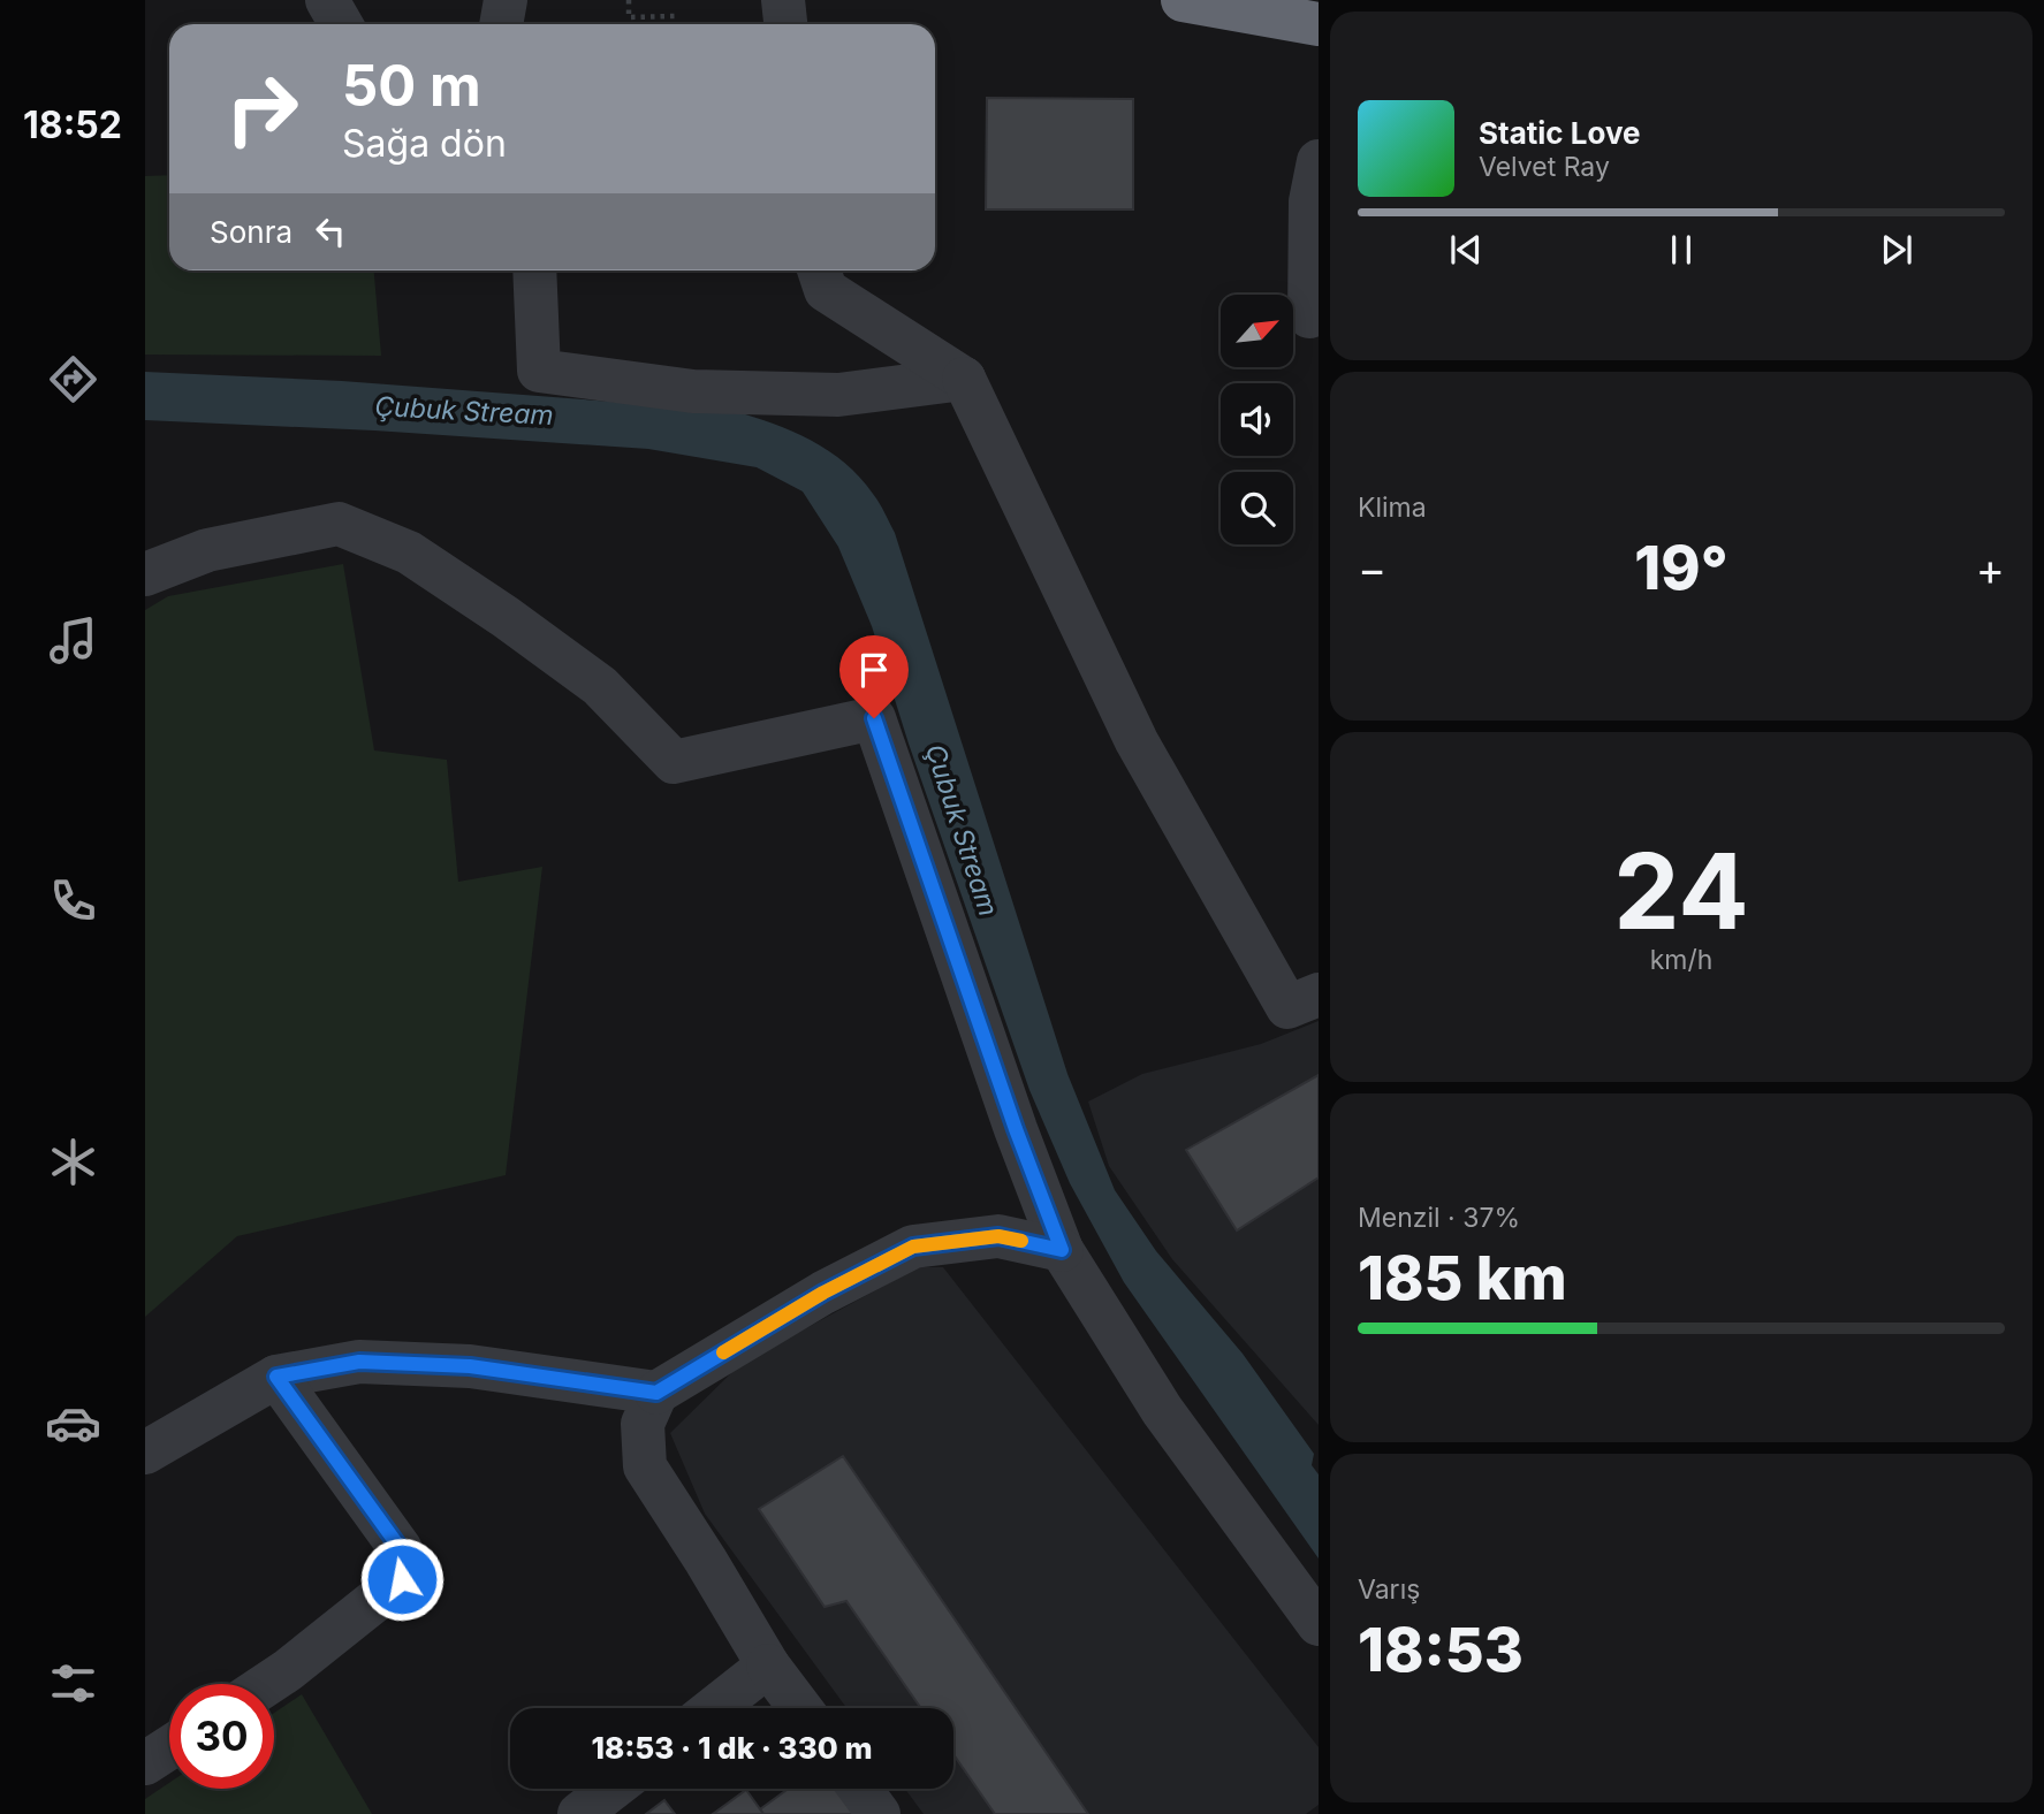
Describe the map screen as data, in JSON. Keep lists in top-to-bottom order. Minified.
{"water":["Çubuk Stream"],"north":"top right","page":{"tabs":"18:52","turn":["50 m","Sağa dön"],"song":["Static Love","Velvet Ray"],"then":"Sonra","tile":["Klima",["24","km/h"],["Menzil · 37%","185 km"],["Varış","18:53"]],"heat":["−","19°","+"],"limit":"30","trip":"18:53 · 1 dk · 330 m"}}
